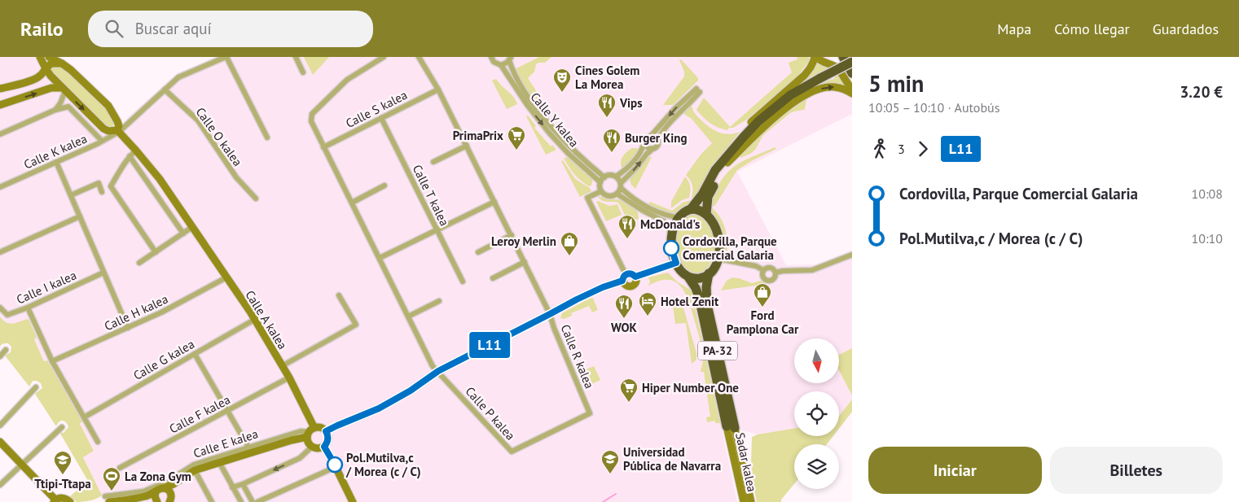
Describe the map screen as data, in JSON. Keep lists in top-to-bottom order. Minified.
{"streets":{"highway":["PA-32"],"street":["Calle S kalea","Calle Y kalea","Calle O kalea","Calle K kalea","Calle T kalea","Calle I kalea","Calle H kalea","Calle A kalea","Calle R kalea","Calle G kalea","Calle P kalea","Calle F kalea","Calle E kalea","Sadar kalea"]},"crossings":[["Calle S kalea","Calle T kalea"],["Calle S kalea","Calle R kalea"],["Calle S kalea","Calle P kalea"],["Calle K kalea","Calle A kalea"],["Calle H kalea","Calle A kalea"],["Calle A kalea","Calle G kalea"],["Calle A kalea","Calle F kalea"],["PA-32","Sadar kalea"],["Calle R kalea","Calle P kalea"]],"places":{"theatre":["Cines Golem La Morea"],"restaurant":["Vips","Burger King","McDonald's","WOK"],"supermarket":["PrimaPrix","Hiper Number One"],"other":["Cordovilla, Parque Comercial Galaria","Pol.Mutilva,c / Morea (c / C)"],"shop":["Leroy Merlin","Ford Pamplona Car"],"hotel":["Hotel Zenit"],"school or university":["Universidad Pública de Navarra","Ttipi-Ttapa"],"sports":["La Zona Gym"]},"lines":["bus line L11"],"north":"bottom","page":{"header":"Railo","search":"Buscar aquí","nav":["Mapa","Cómo llegar","Guardados"],"on_map":"L11","heading":["5 min","10:05 – 10:10 · Autobús","3.20 €"],"legs":["3","L11"],"list":[{"name":"Cordovilla, Parque Comercial Galaria","value":"10:08"},{"name":"Pol.Mutilva,c / Morea (c / C)","value":"10:10"}],"buttons":["Iniciar","Billetes"]}}
